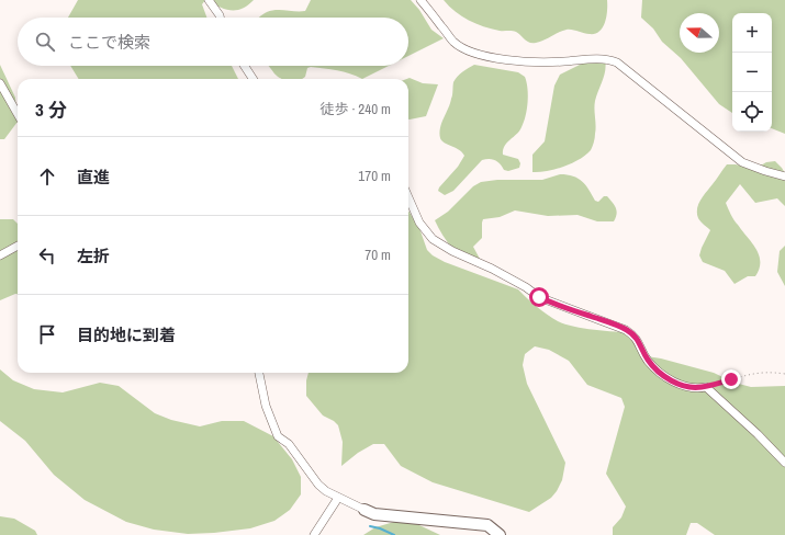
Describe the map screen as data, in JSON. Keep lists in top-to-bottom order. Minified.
{"north":"left","page":{"map_buttons":["+","−"],"search":"ここで検索","heading":["3 分","徒歩 · 240 m"],"list":[["直進","170 m"],["左折","70 m"],"目的地に到着"]}}
